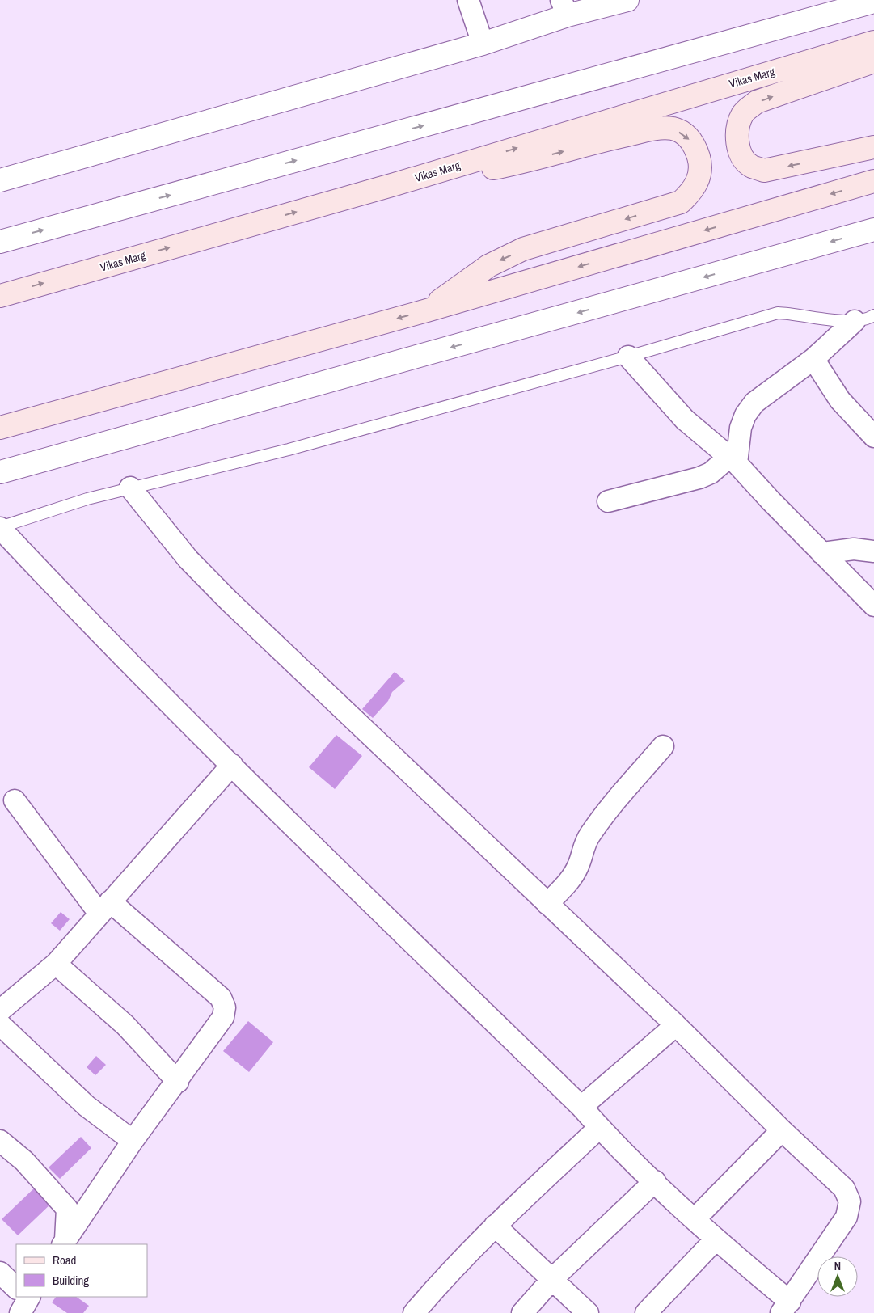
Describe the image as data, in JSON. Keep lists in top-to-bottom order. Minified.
{"streets":{"main road":["Vikas Marg"]},"legend":["Road","Building"],"north":"top"}
